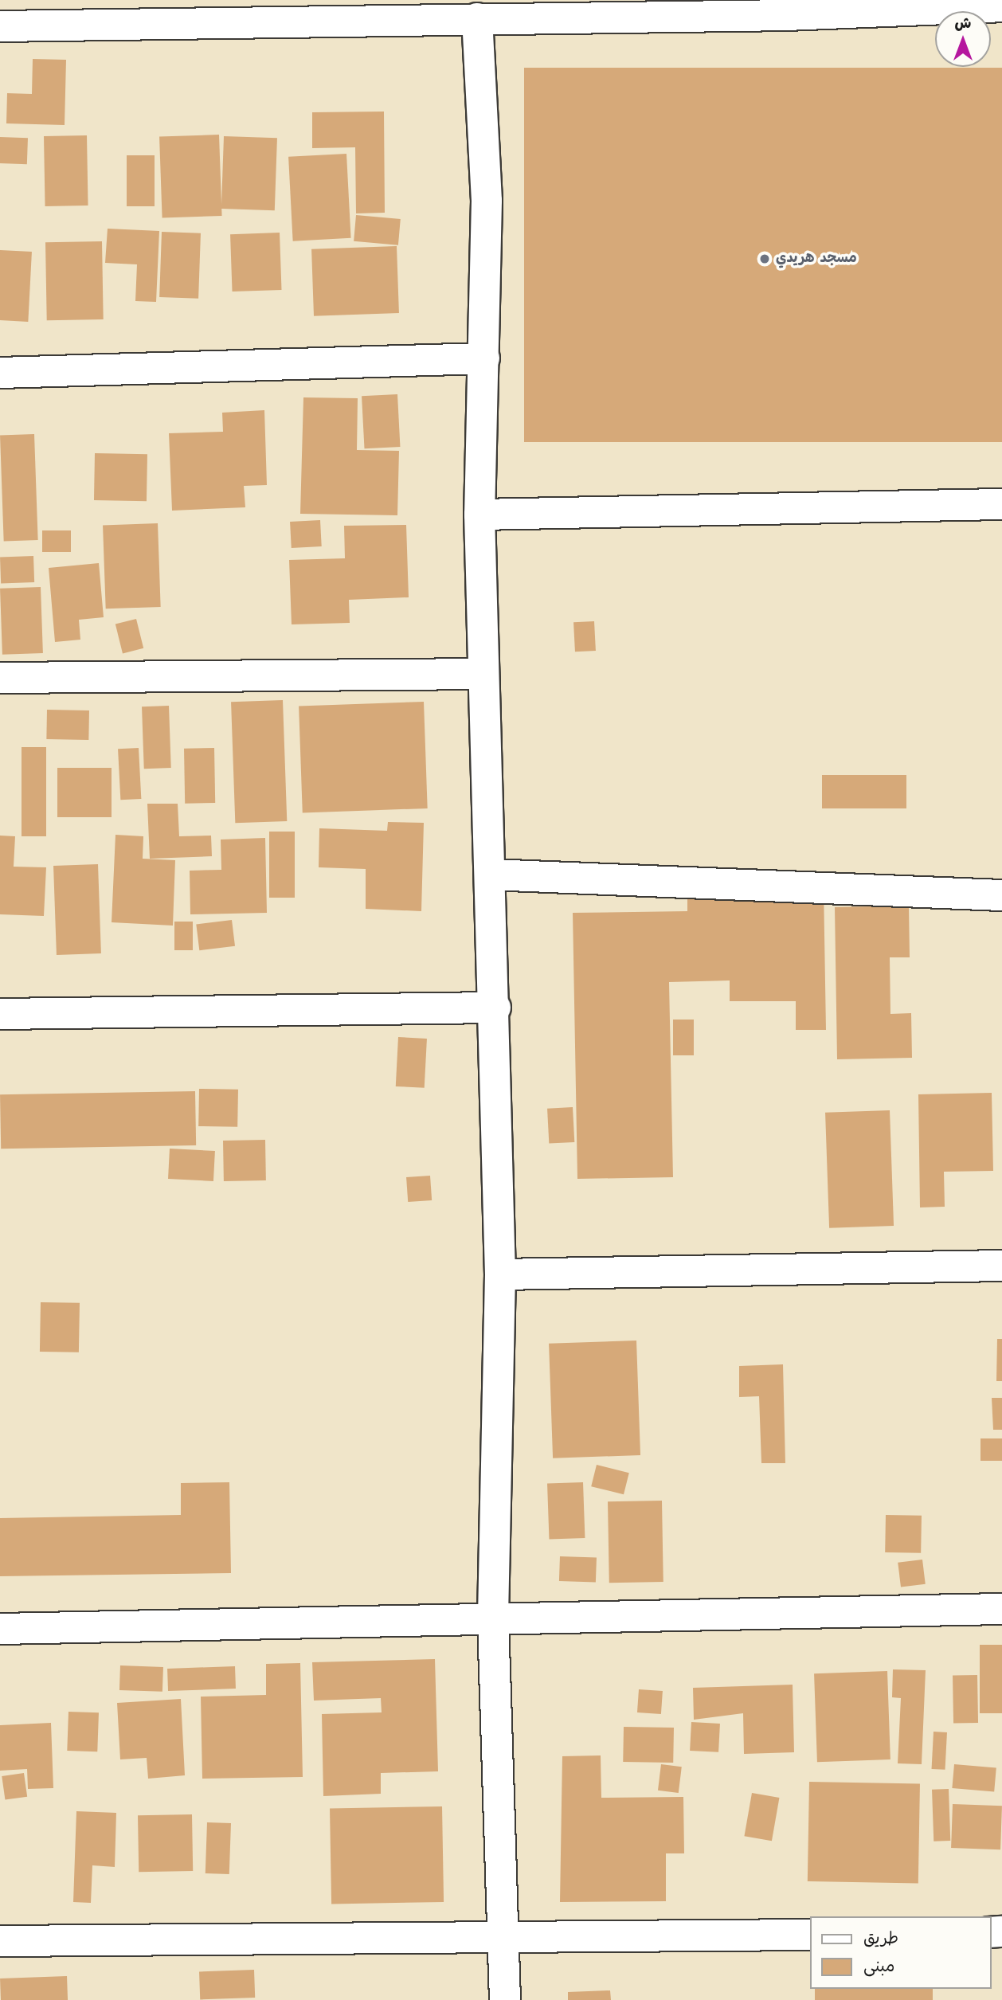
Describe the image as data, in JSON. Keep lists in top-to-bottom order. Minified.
{"places":["مسجد هريدي"],"legend":["طريق","مبنى"],"north":"top"}
